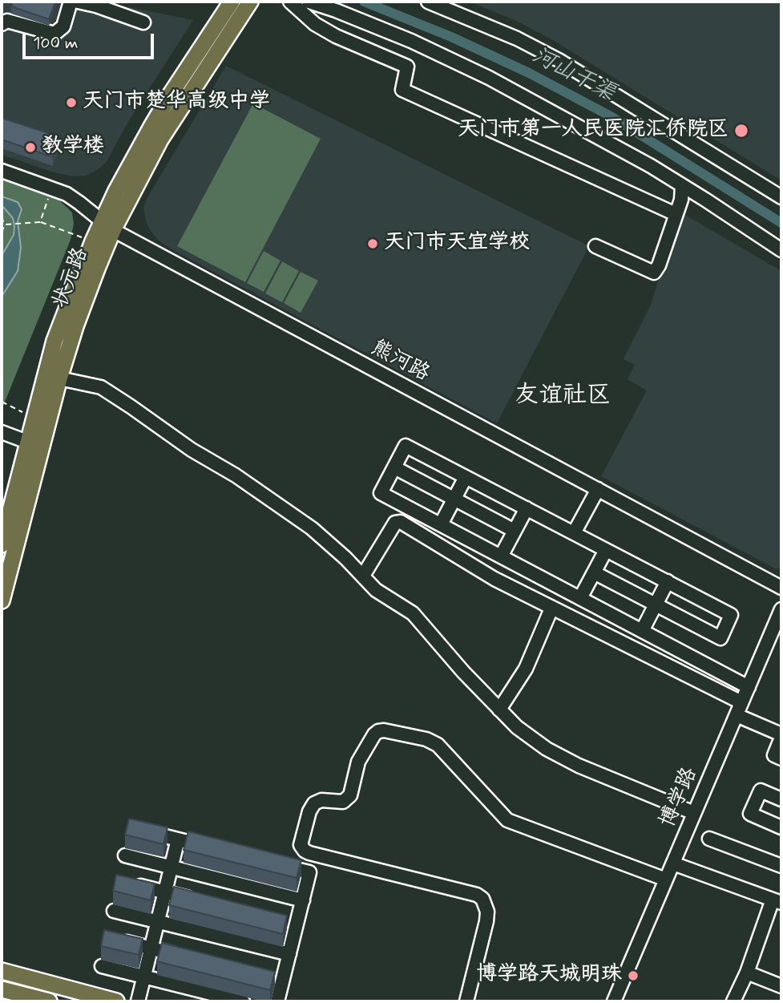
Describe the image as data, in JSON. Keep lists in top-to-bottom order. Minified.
{"streets":{"main road":["状元路"],"street":["熊河路","博学路"]},"crossings":[["状元路","熊河路"]],"districts":["友谊社区"],"water":["河山干渠"],"places":["天门市楚华高级中学","天门市第一人民医院汇侨院区","教学楼","天门市天宜学校","博学路天城明珠"],"scale_bar":"100 m"}
